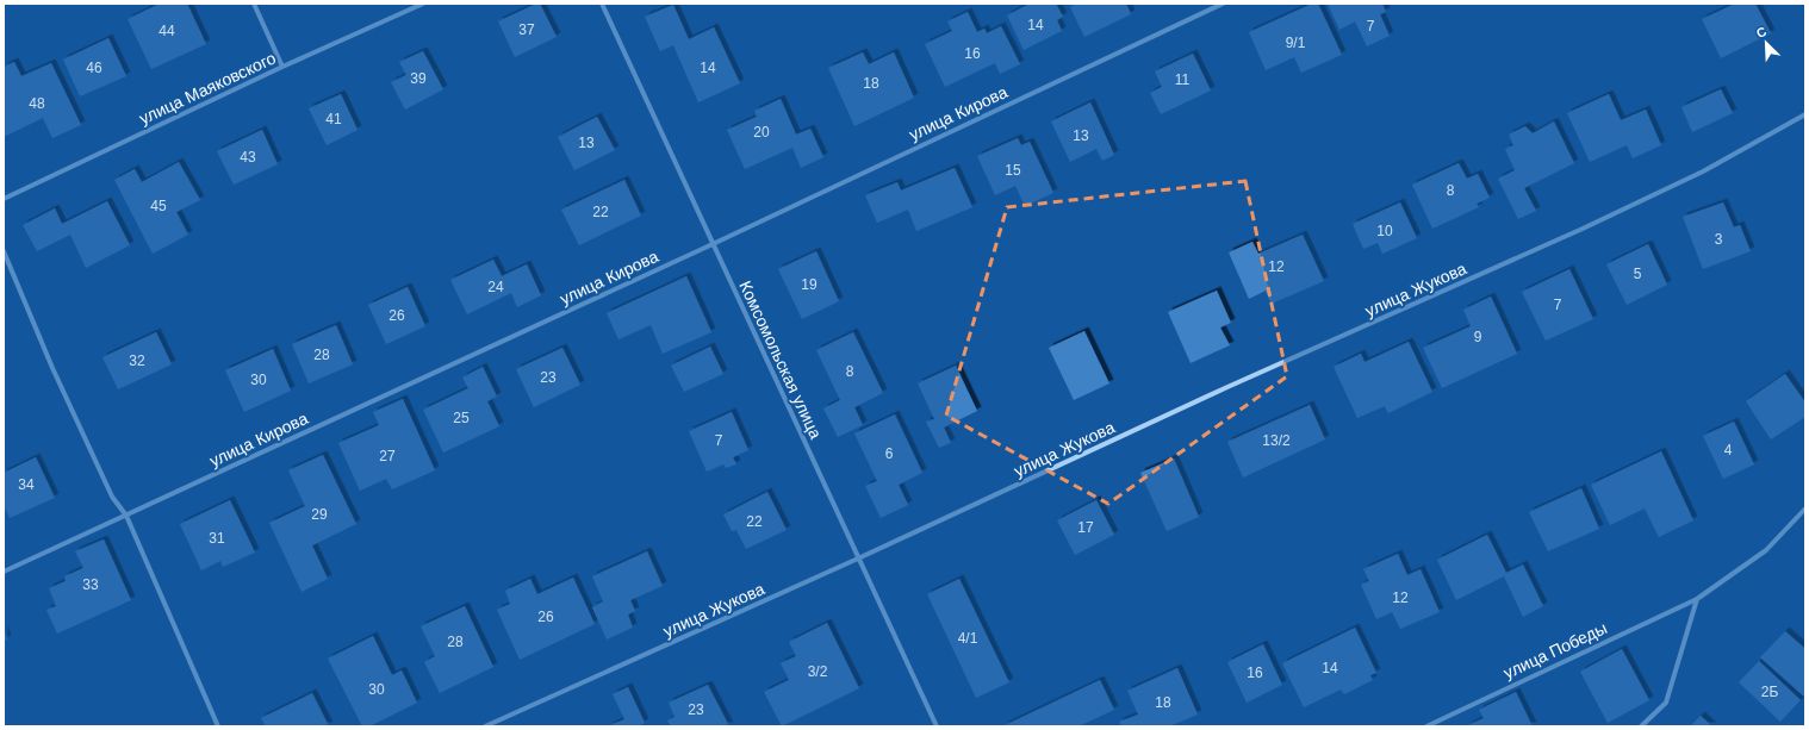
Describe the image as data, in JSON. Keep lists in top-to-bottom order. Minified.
{"streets":{"street":["улица Маяковского","улица Кирова","улица Жукова","Комсомольская улица","улица Победы"]},"crossings":[["улица Кирова","Комсомольская улица"],["улица Жукова","Комсомольская улица"]],"house_numbers":["14","7","37","44","9/1","16","46","14","39","11","18","48","41","20","13","13","43","15","8","45","22","10","3","12","5","19","24","7","26","9","28","32","8","23","30","25","7","13/2","4","6","27","34","29","22","17","31","33","12","26","4/1","28","14","3/2","16","30","2Б","18","23"],"north":"top left"}
